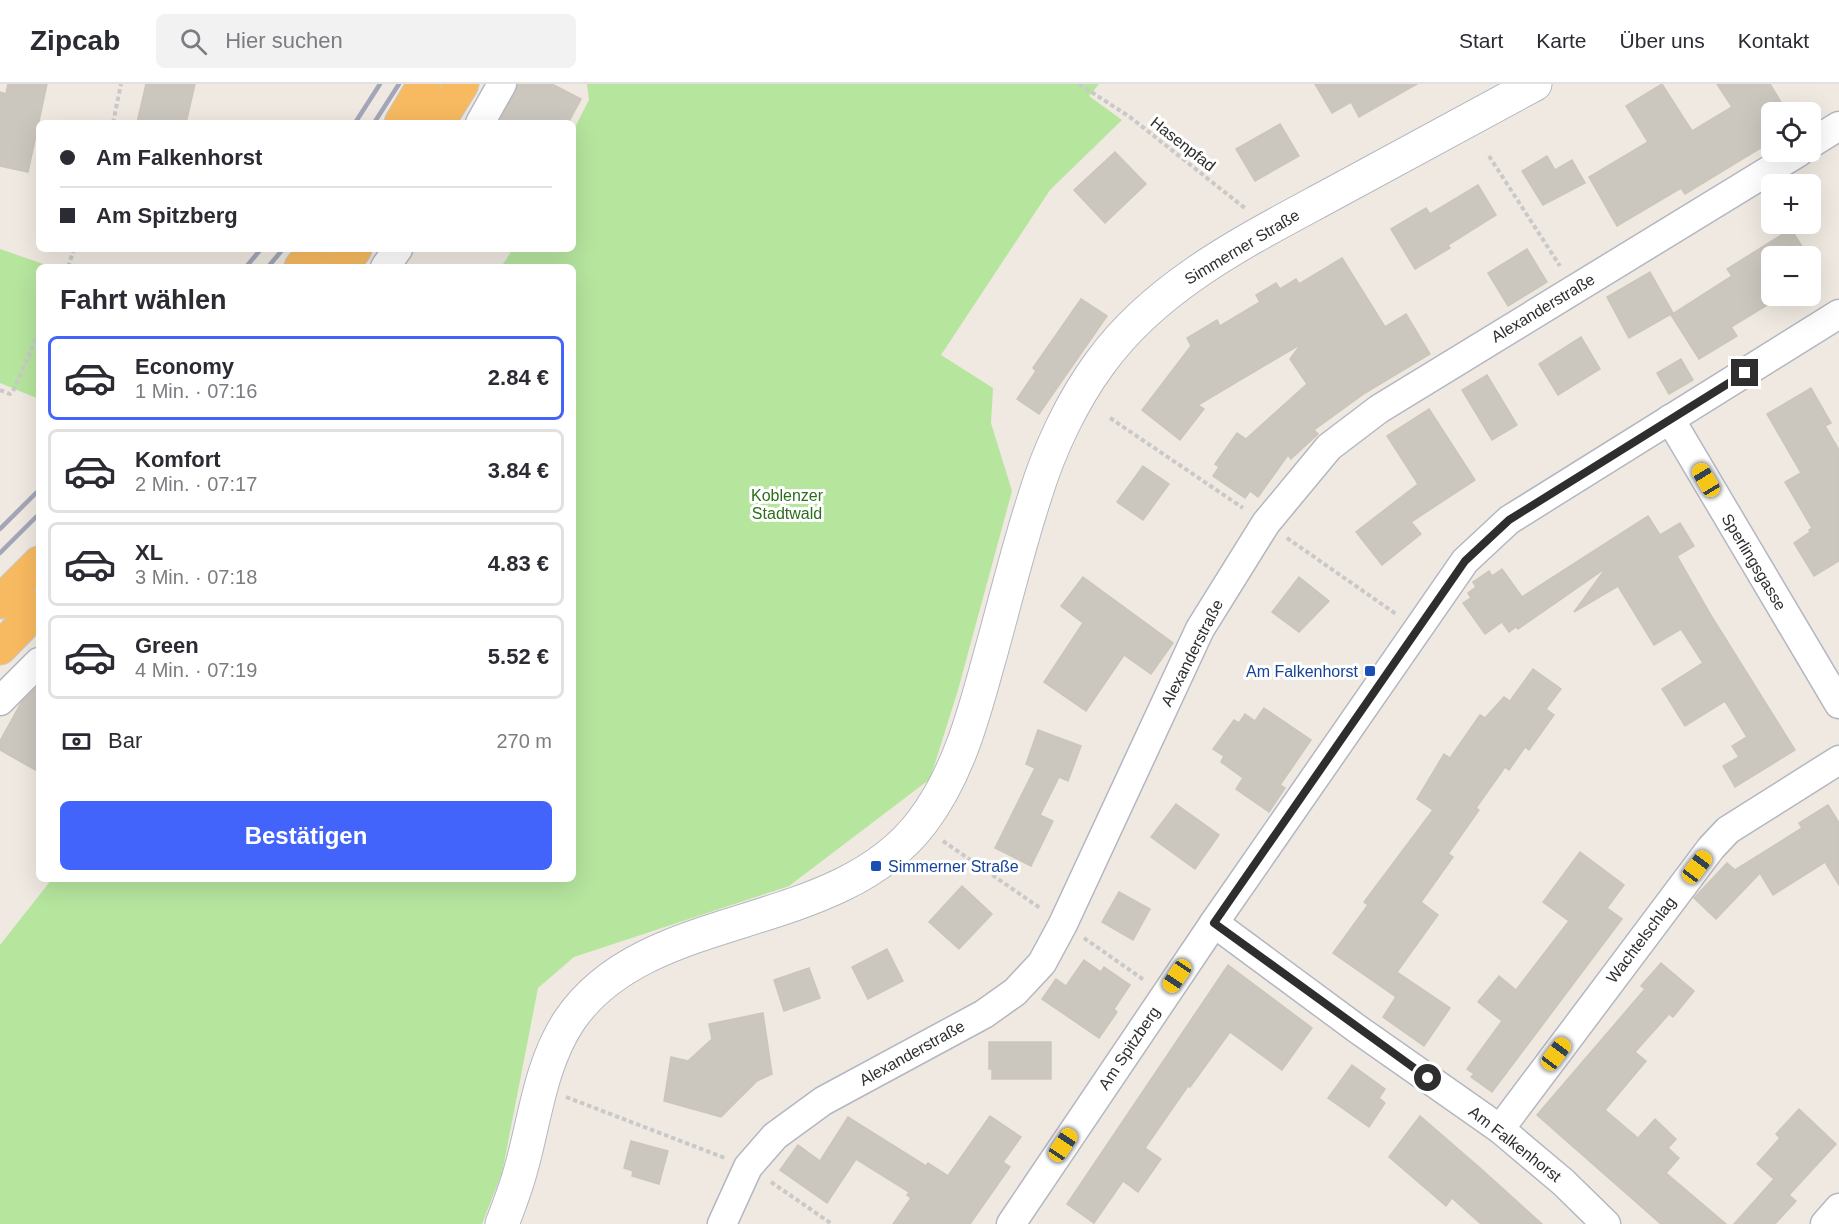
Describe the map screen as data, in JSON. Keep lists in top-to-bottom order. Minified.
{"streets":{"street":["Simmerner Straße","Alexanderstraße","Sperlingsgasse","Wachtelschlag","Am Spitzberg","Am Falkenhorst"],"path":["Hasenpfad"]},"crossings":[["Hasenpfad","Simmerner Straße"],["Sperlingsgasse","Am Spitzberg"],["Wachtelschlag","Am Falkenhorst"],["Am Spitzberg","Am Falkenhorst"]],"parks":["Koblenzer Stadtwald"],"places":{"transit":["Am Falkenhorst","Simmerner Straße"]},"page":{"header":"Zipcab","search":"Hier suchen","nav":["Start","Karte","Über uns","Kontakt"],"map_buttons":["+","−"],"banner":["Am Falkenhorst","Am Spitzberg"],"heading":"Fahrt wählen","list":[{"name":"Economy","note":"1 Min. · 07:16","value":"2.84 €"},{"name":"Komfort","note":"2 Min. · 07:17","value":"3.84 €"},{"name":"XL","note":"3 Min. · 07:18","value":"4.83 €"},{"name":"Green","note":"4 Min. · 07:19","value":"5.52 €"}],"pay":["Bar","270 m"],"buttons":"Bestätigen"}}
